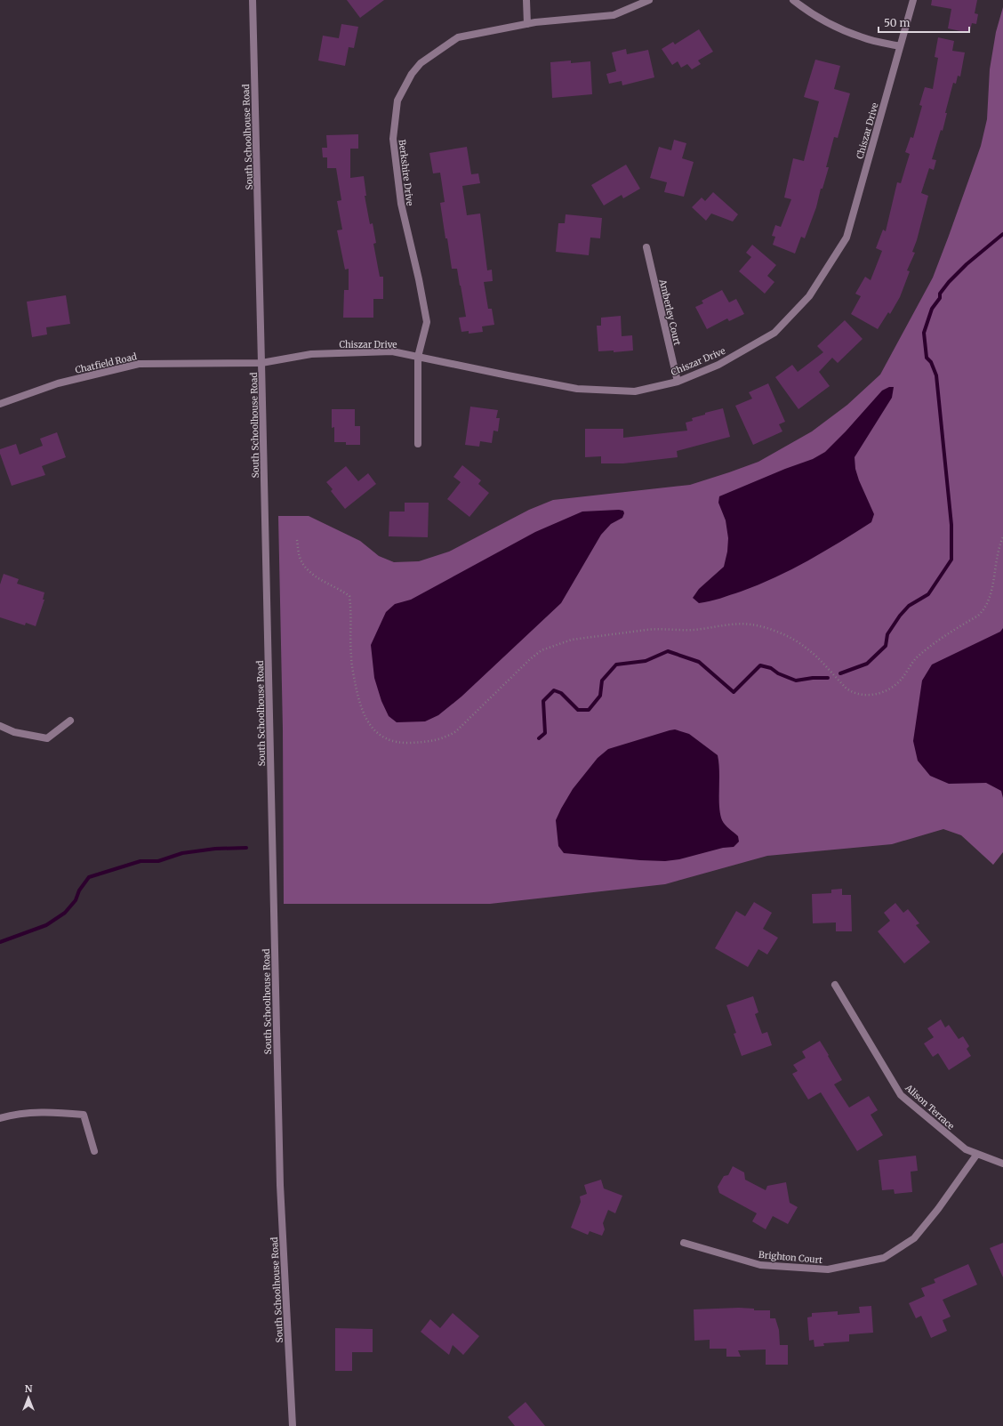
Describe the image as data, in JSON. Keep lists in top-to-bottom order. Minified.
{"streets":{"street":["Chiszar Drive","South Schoolhouse Road","Berkshire Drive","Amberley Court","Chatfield Road","Alison Terrace","Brighton Court"]},"crossings":[["Chiszar Drive","South Schoolhouse Road"],["Chiszar Drive","Berkshire Drive"],["Chiszar Drive","Amberley Court"],["Chiszar Drive","Chatfield Road"],["South Schoolhouse Road","Chatfield Road"],["Alison Terrace","Brighton Court"]],"scale_bar":"50 m","north":"top"}
